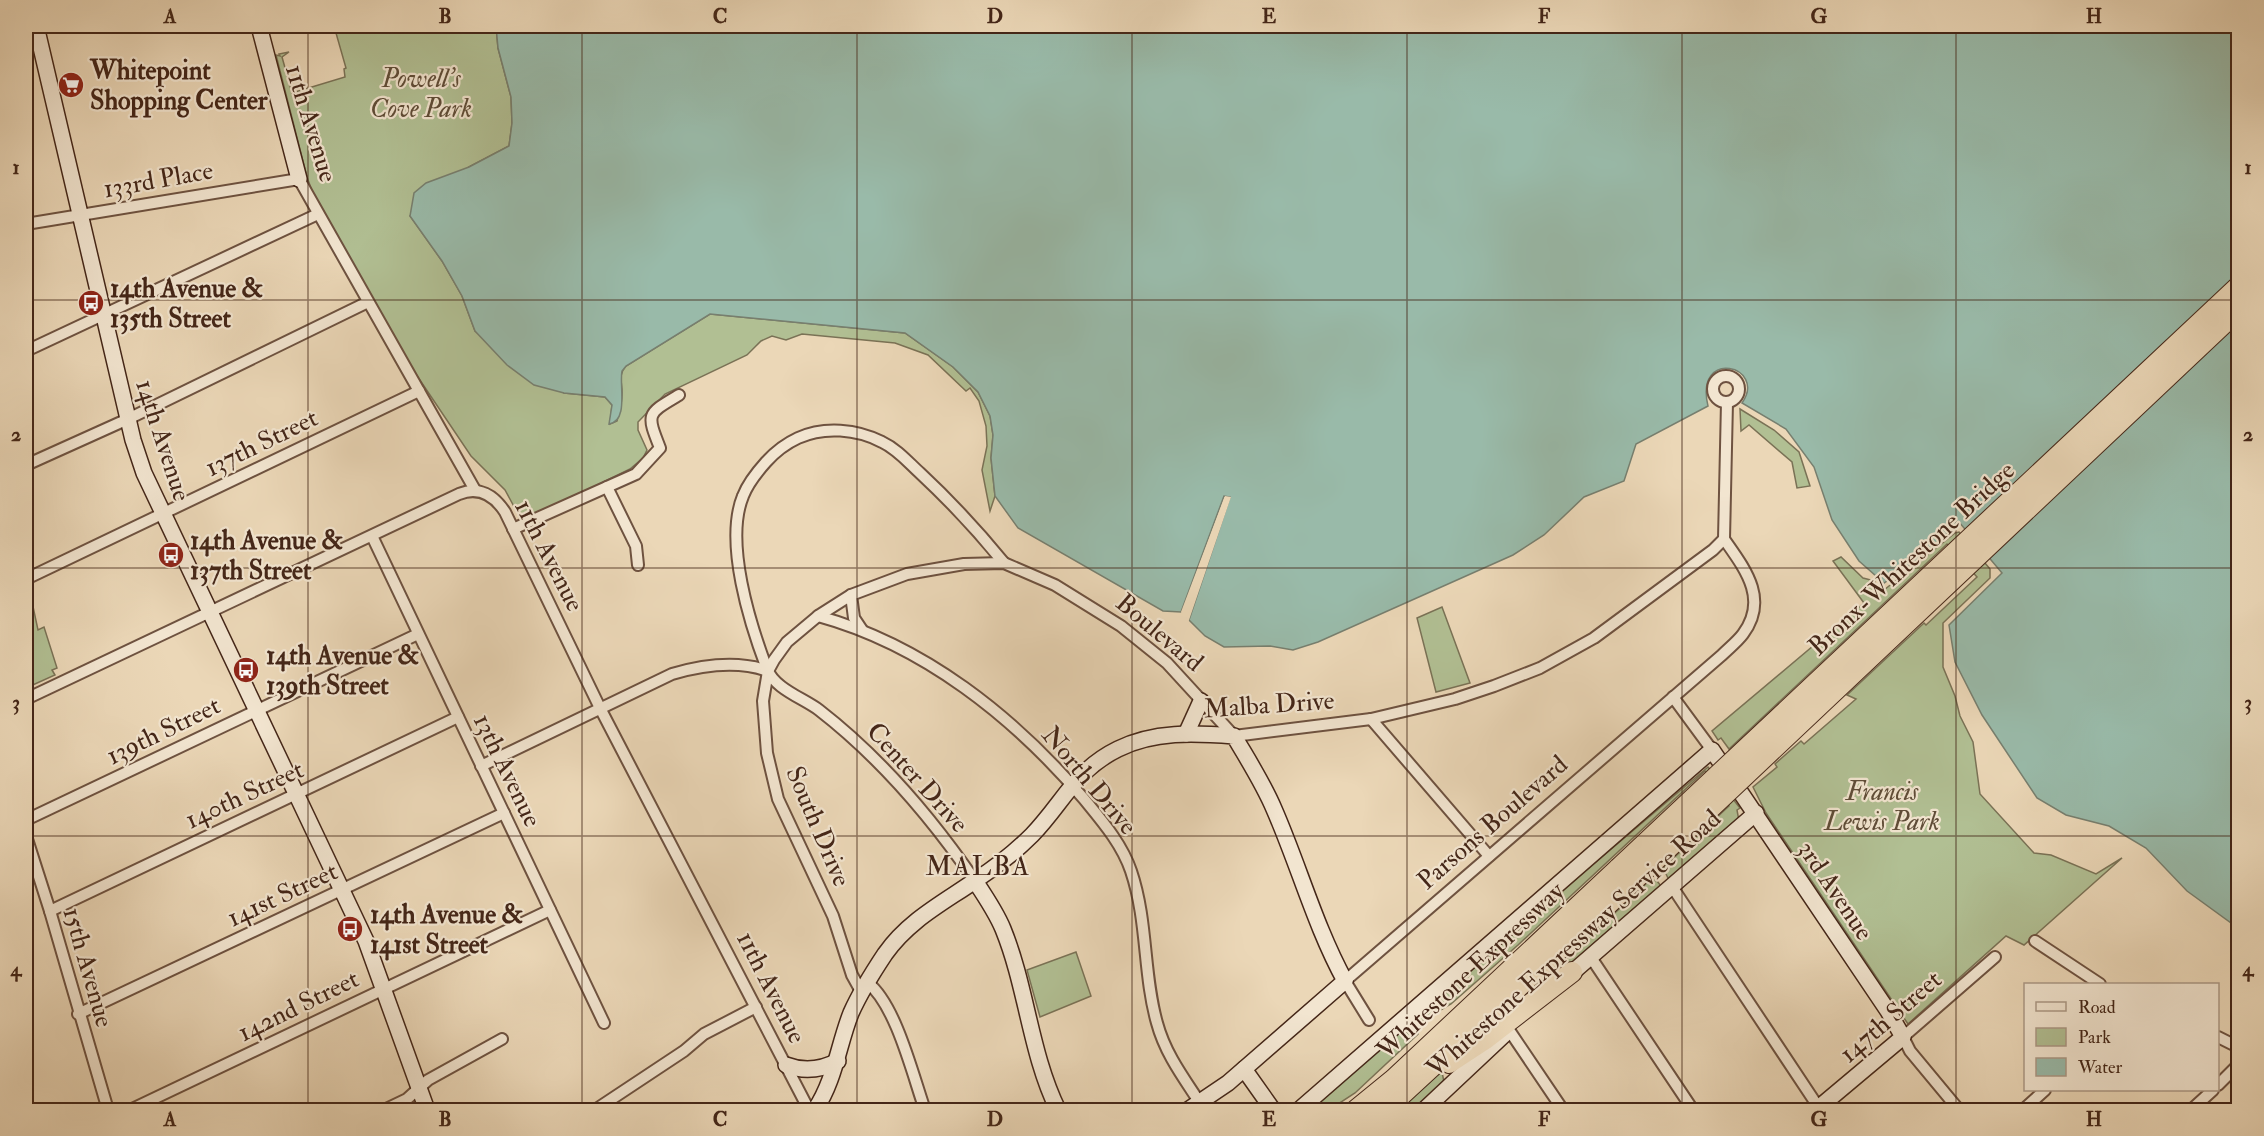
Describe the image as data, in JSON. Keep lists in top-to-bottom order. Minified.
{"streets":{"highway":["Bronx-Whitestone Bridge","Whitestone Expressway"],"street":["11th Avenue","133rd Place","14th Avenue","137th Street","Boulevard","Malba Drive","139th Street","13th Avenue","Center Drive","North Drive","140th Street","Parsons Boulevard","South Drive","3rd Avenue","141st Street","Whitestone Expressway Service Road","15th Avenue","142nd Street","147th Street"]},"crossings":[["11th Avenue","133rd Place"],["11th Avenue","137th Street"],["133rd Place","14th Avenue"],["14th Avenue","137th Street"],["14th Avenue","139th Street"],["14th Avenue","140th Street"],["14th Avenue","141st Street"],["14th Avenue","142nd Street"],["Bronx-Whitestone Bridge","Whitestone Expressway"],["Boulevard","Malba Drive"],["Boulevard","Center Drive"],["Boulevard","North Drive"],["Boulevard","Parsons Boulevard"],["Boulevard","South Drive"],["Malba Drive","Center Drive"],["Malba Drive","North Drive"],["Malba Drive","Parsons Boulevard"],["Malba Drive","South Drive"],["139th Street","13th Avenue"],["13th Avenue","140th Street"],["13th Avenue","141st Street"],["13th Avenue","142nd Street"],["Center Drive","South Drive"],["North Drive","Parsons Boulevard"],["140th Street","15th Avenue"],["Parsons Boulevard","3rd Avenue"],["3rd Avenue","Whitestone Expressway Service Road"],["3rd Avenue","147th Street"],["141st Street","15th Avenue"]],"districts":["MALBA"],"parks":["Powell's Cove Park","Francis Lewis Park"],"places":{"supermarket":["Whitepoint Shopping Center"],"bus stop":["14th Avenue & 135th Street","14th Avenue & 137th Street","14th Avenue & 139th Street","14th Avenue & 141st Street"]},"legend":["Road","Park","Water"],"grid":{"columns":["A","B","C","D","E","F","G","H"],"rows":["1","2","3","4"]}}
